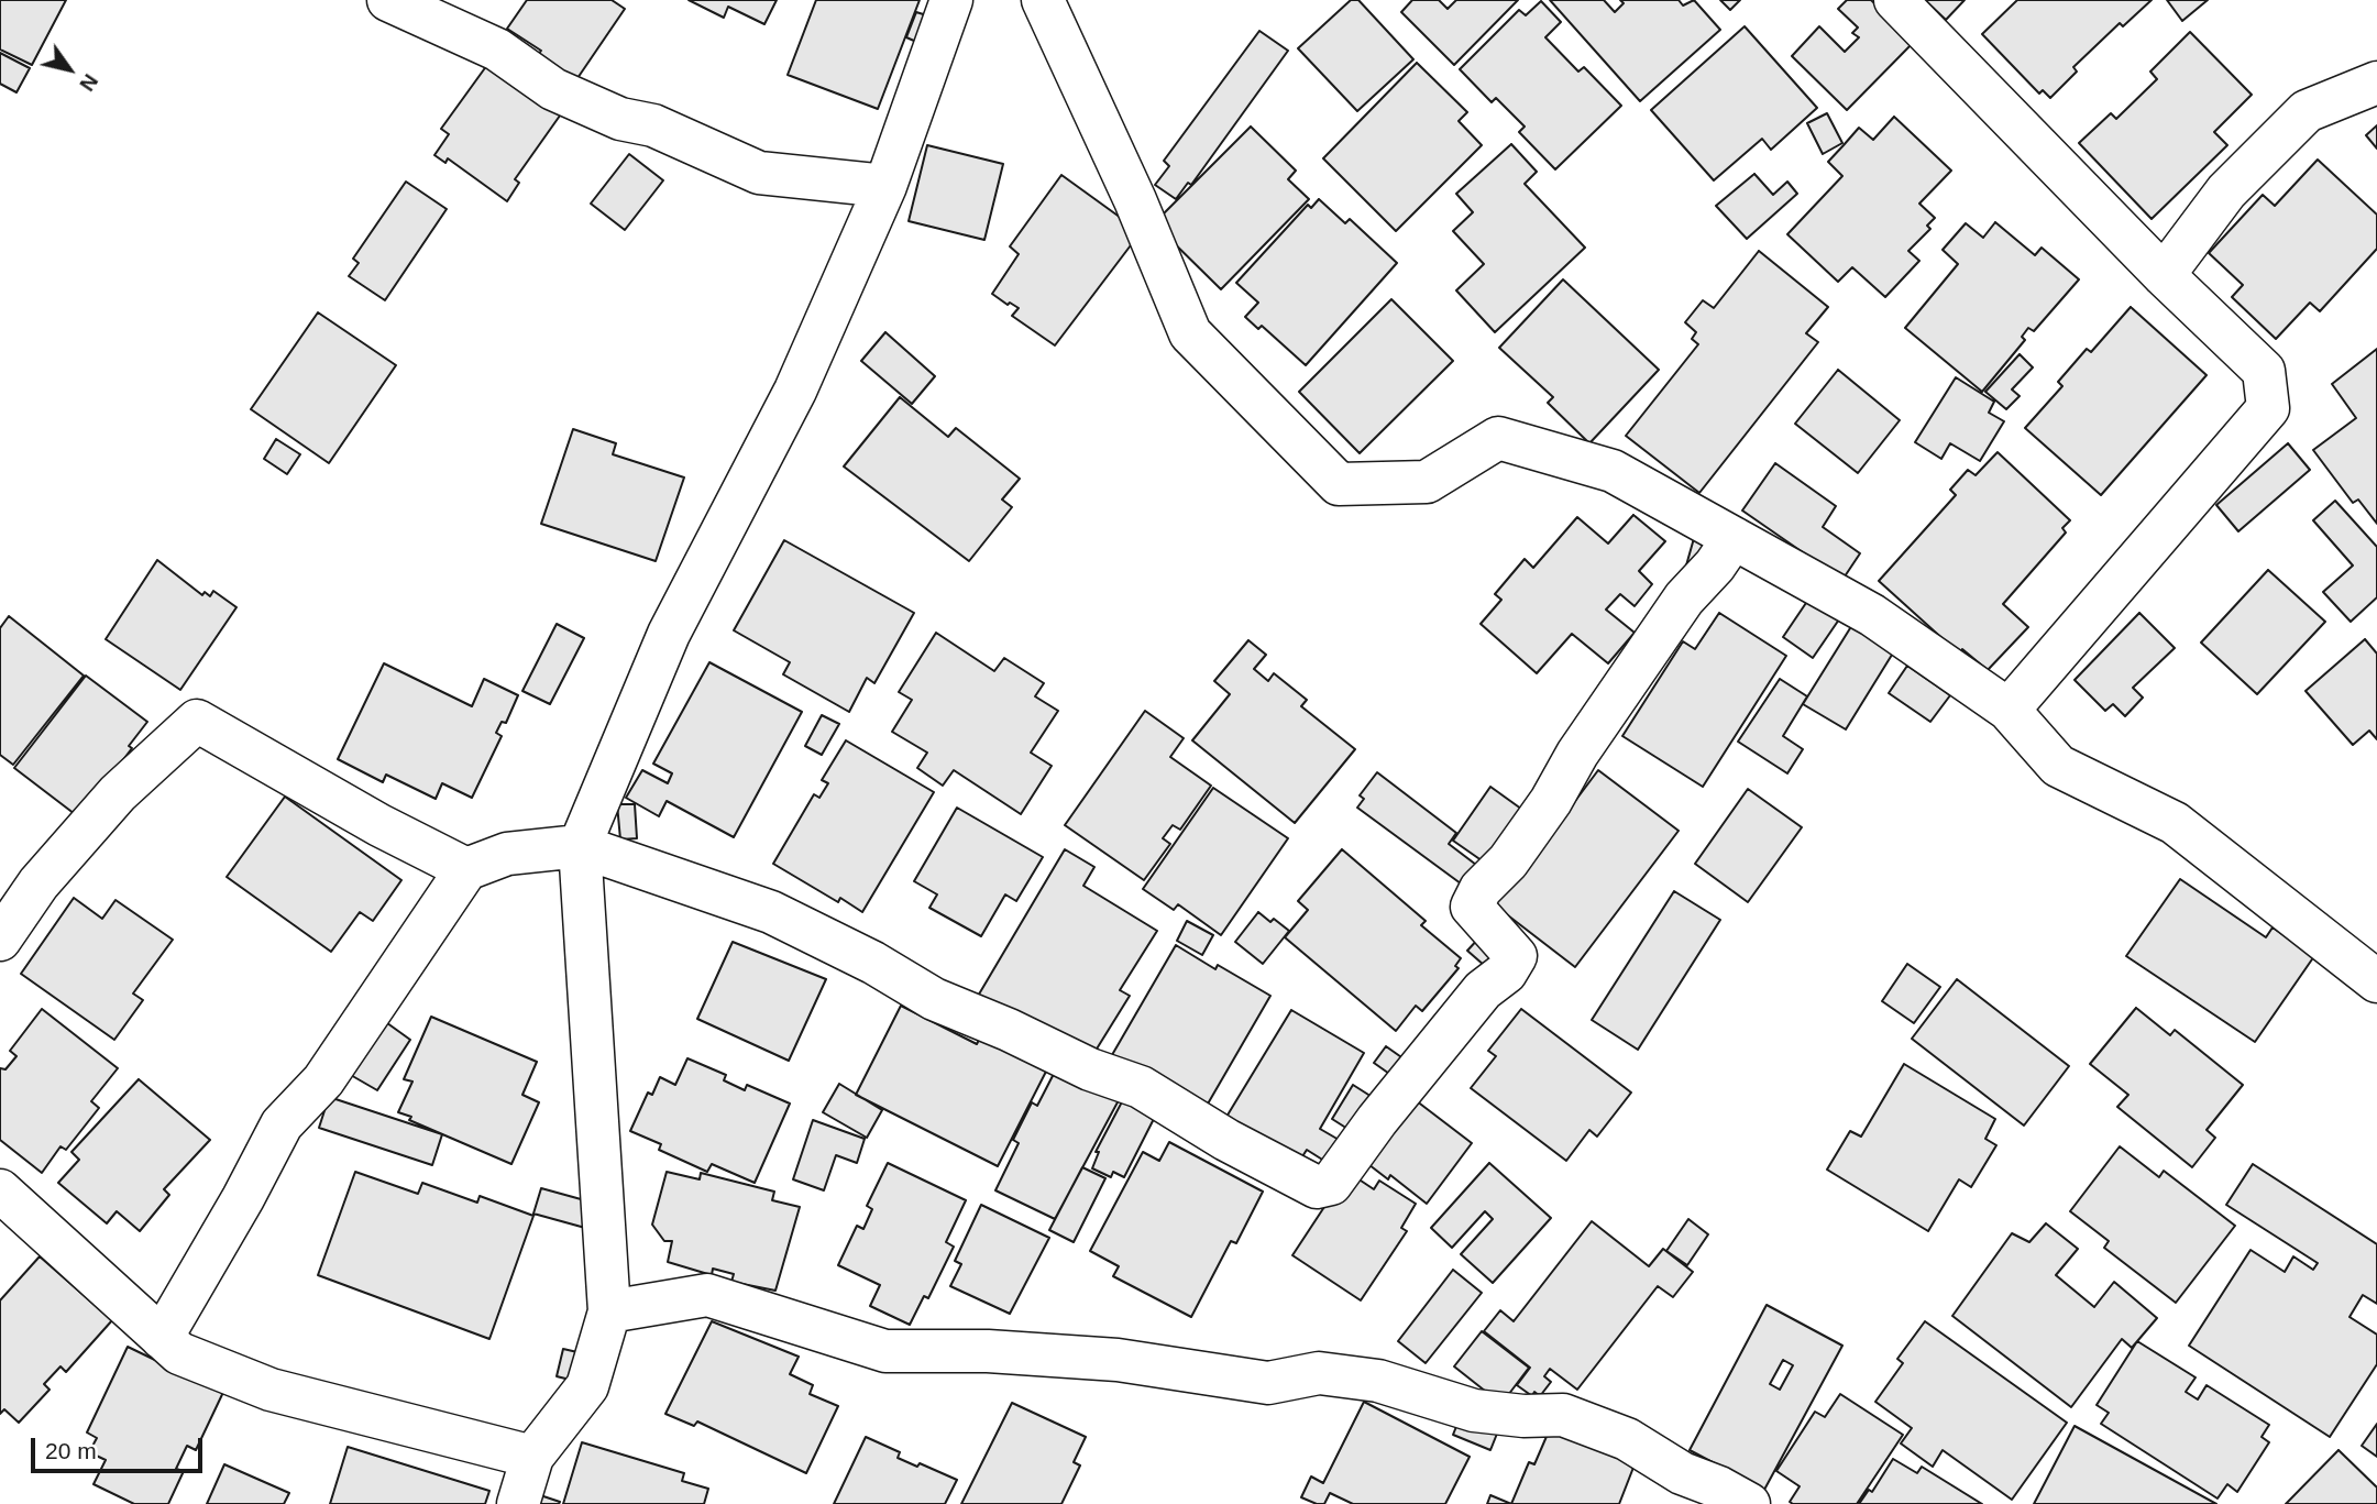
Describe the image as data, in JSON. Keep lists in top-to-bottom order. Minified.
{"scale_bar":"20 m","north":"bottom right"}
